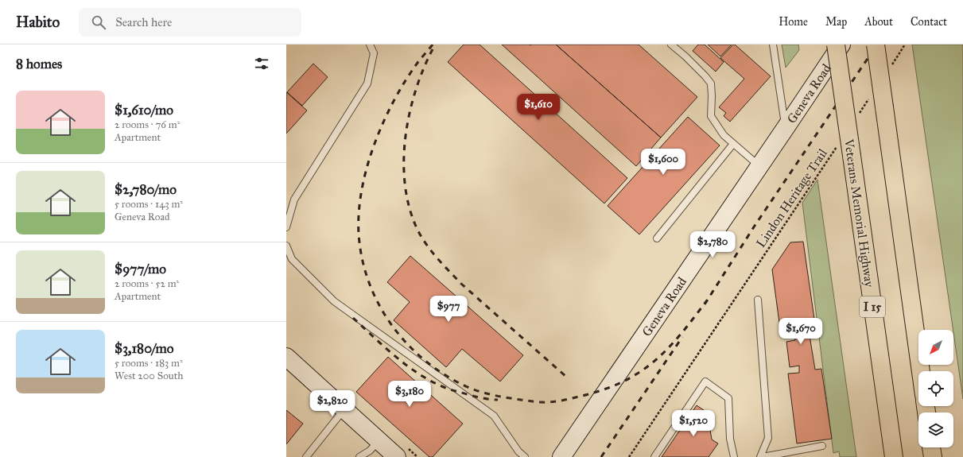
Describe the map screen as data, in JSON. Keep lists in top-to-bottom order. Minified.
{"streets":{"highway":["Veterans Memorial Highway","I 15"],"main road":["Geneva Road"],"path":["Lindon Heritage Trail"]},"north":"bottom left","page":{"header":"Habito","search":"Search here","nav":["Home","Map","About","Contact"],"heading":"8 homes","list":[{"name":"$1,610/mo","note":"2 rooms · 76 m² · Apartment"},{"name":"$2,780/mo","note":"5 rooms · 143 m² · Geneva Road"},{"name":"$977/mo","note":"2 rooms · 52 m² · Apartment"},{"name":"$3,180/mo","note":"5 rooms · 183 m² · West 200 South"}],"price":["$1,610","$1,600","$2,780","$977","$1,670","$3,180","$2,820","$1,520"]}}
